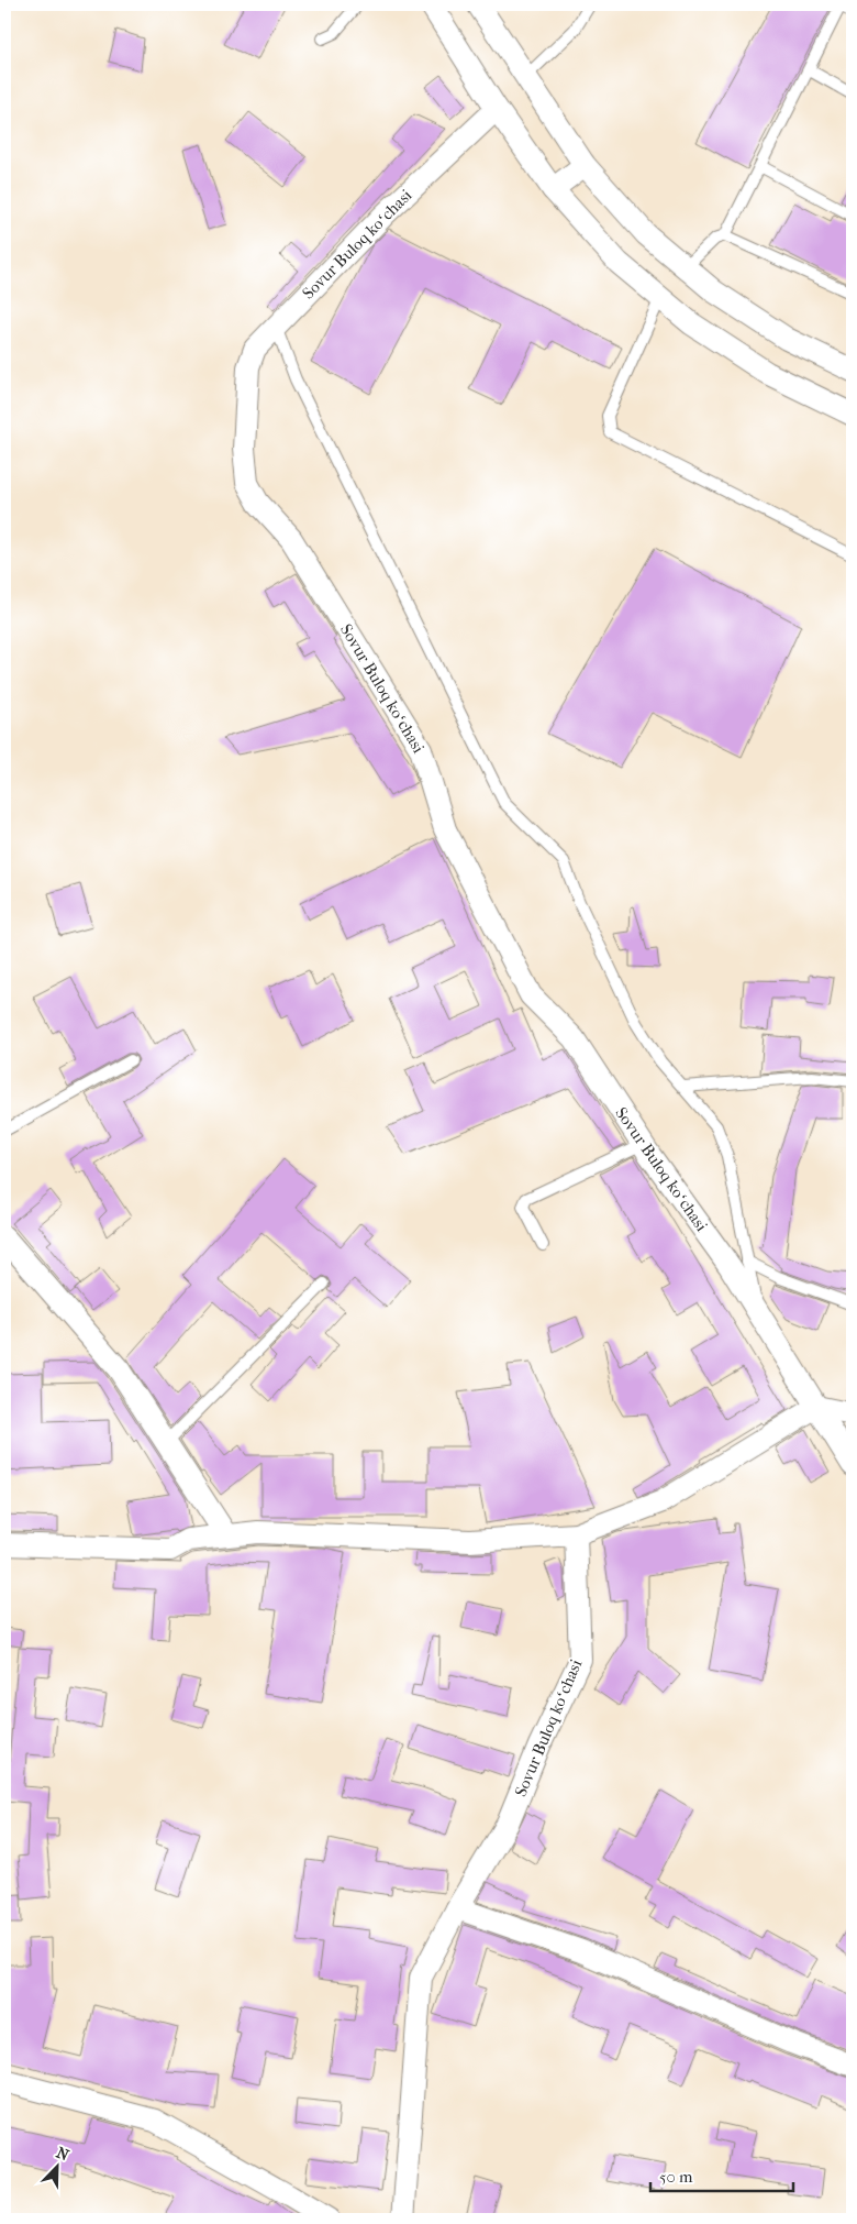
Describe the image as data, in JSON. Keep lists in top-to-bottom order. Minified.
{"streets":{"street":["Sovur Buloq koʻchasi"]},"scale_bar":"50 m","north":"top right"}
